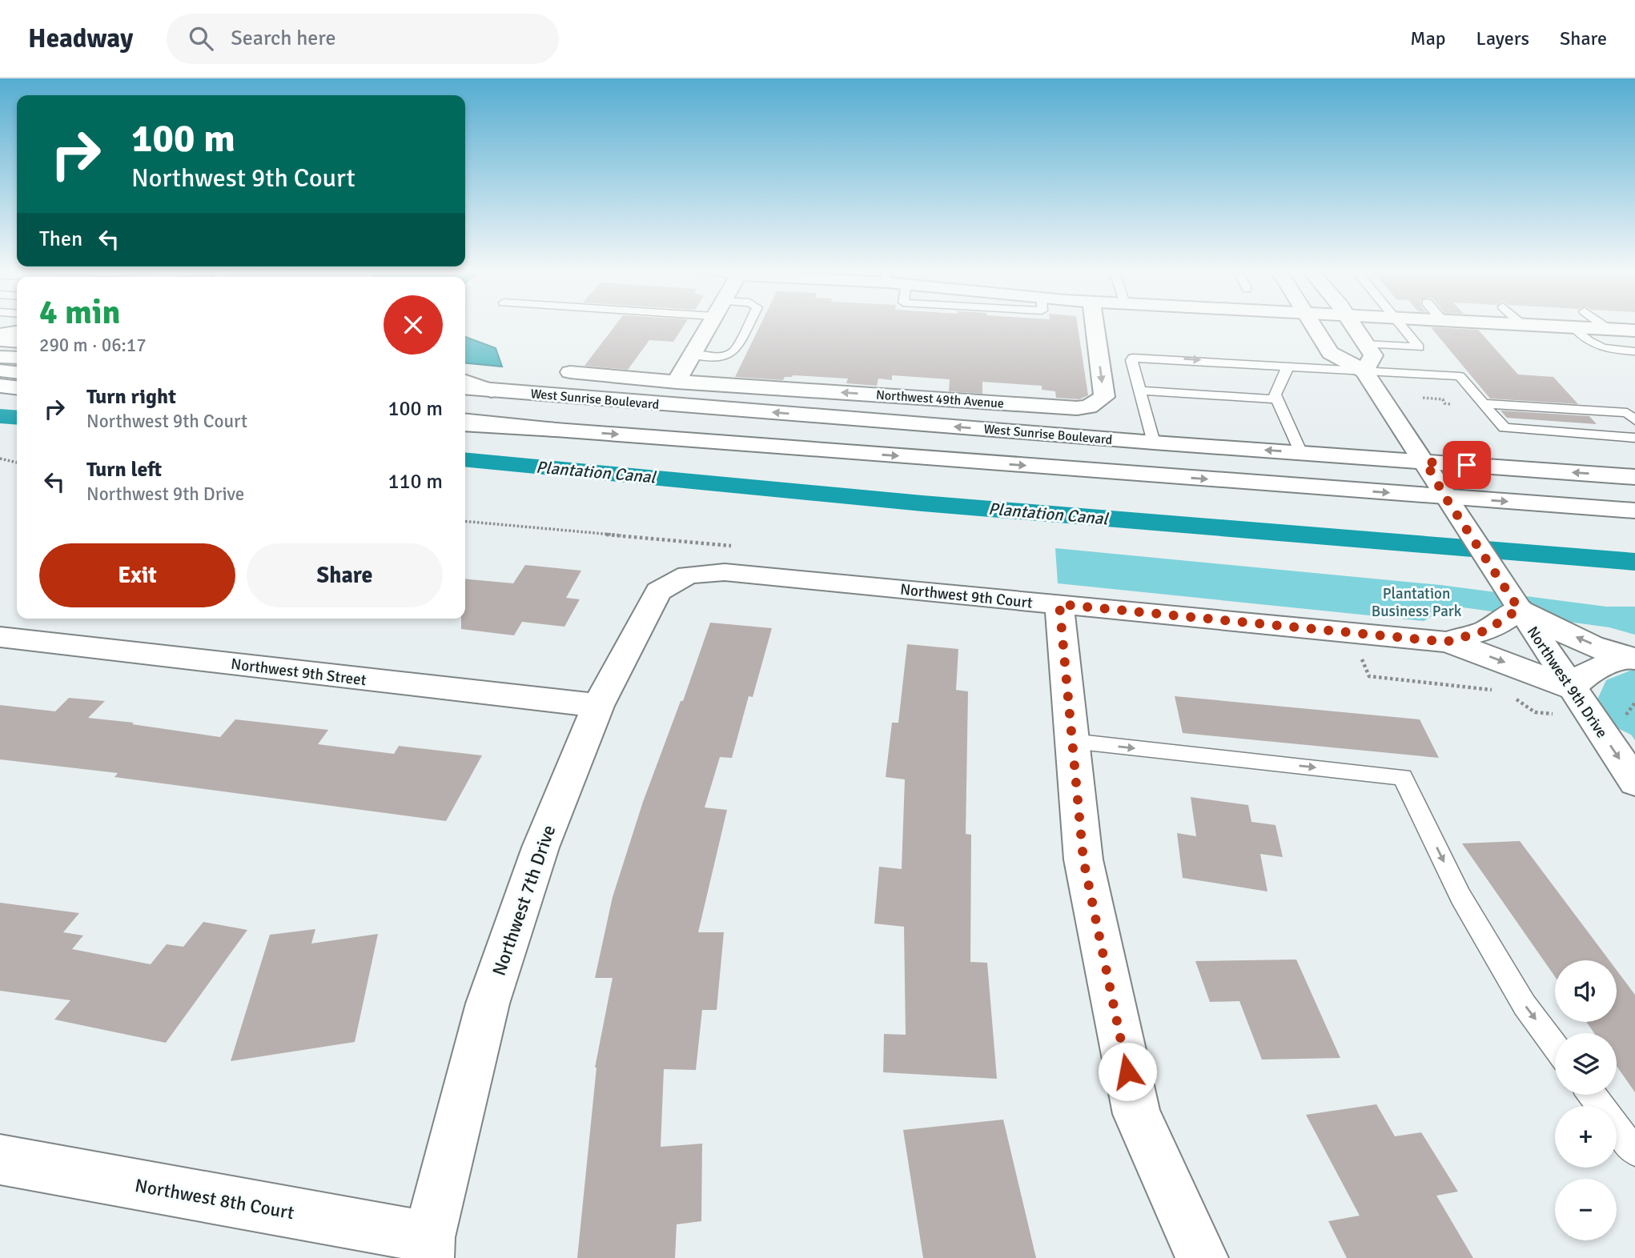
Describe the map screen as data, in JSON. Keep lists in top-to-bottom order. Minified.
{"streets":{"main road":["West Sunrise Boulevard","Northwest 49th Avenue","Northwest 9th Court","Northwest 9th Street","Northwest 9th Drive","Northwest 7th Drive","Northwest 8th Court"]},"crossings":[["West Sunrise Boulevard","Northwest 9th Drive"],["Northwest 9th Court","Northwest 9th Drive"],["Northwest 9th Court","Northwest 7th Drive"],["Northwest 9th Street","Northwest 7th Drive"],["Northwest 7th Drive","Northwest 8th Court"]],"water":["Plantation Canal"],"parks":["Plantation Business Park"],"page":{"header":"Headway","search":"Search here","nav":["Map","Layers","Share"],"turn":["100 m","Northwest 9th Court"],"then":"Then","heading":["4 min","290 m · 06:17"],"list":[{"name":"Turn right","note":"Northwest 9th Court","value":"100 m"},{"name":"Turn left","note":"Northwest 9th Drive","value":"110 m"}],"buttons":["Exit","Share"],"map_buttons":["+","−"]}}
